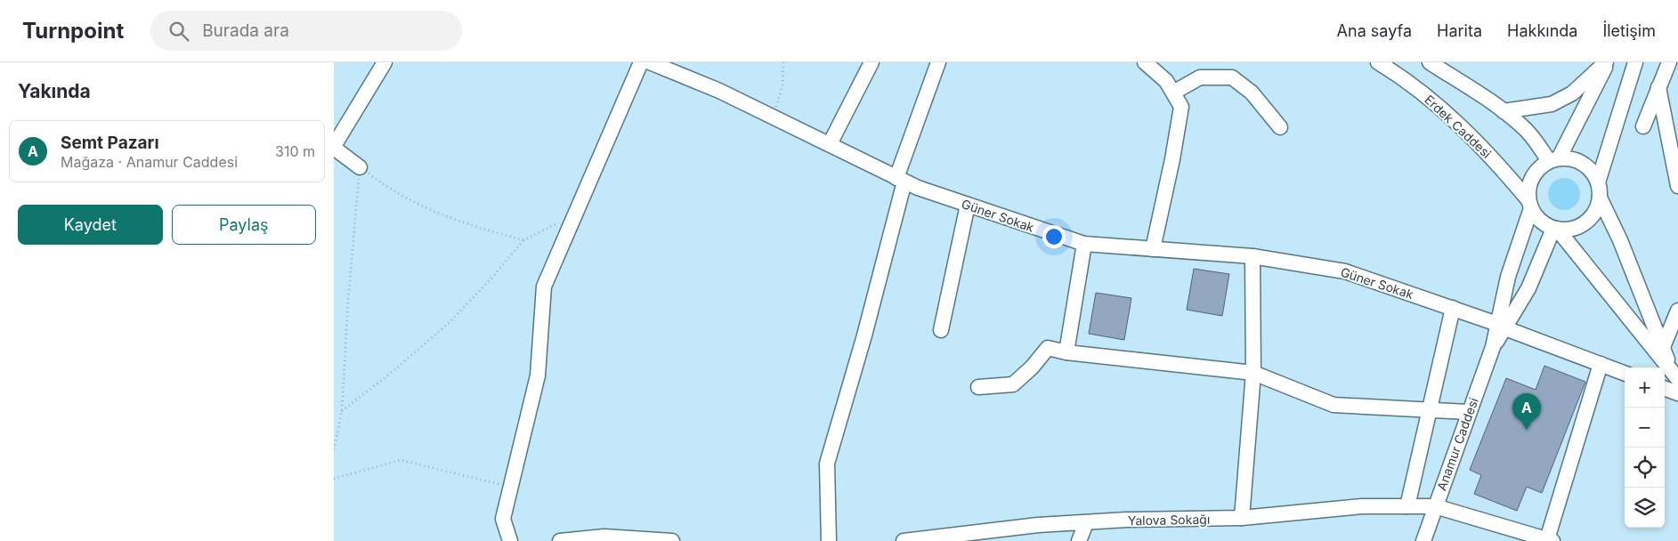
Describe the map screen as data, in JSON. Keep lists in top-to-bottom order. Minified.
{"streets":{"street":["Erdek Caddesi","Güner Sokak","Anamur Caddesi","Yalova Sokağı"]},"crossings":[["Güner Sokak","Anamur Caddesi"],["Anamur Caddesi","Yalova Sokağı"]],"page":{"header":"Turnpoint","search":"Burada ara","nav":["Ana sayfa","Harita","Hakkında","İletişim"],"heading":"Yakında","list":[{"mark":"A","name":"Semt Pazarı","note":"Mağaza · Anamur Caddesi","value":"310 m"}],"buttons":["Kaydet","Paylaş"],"map_buttons":["+","−"],"pins":"A"}}
